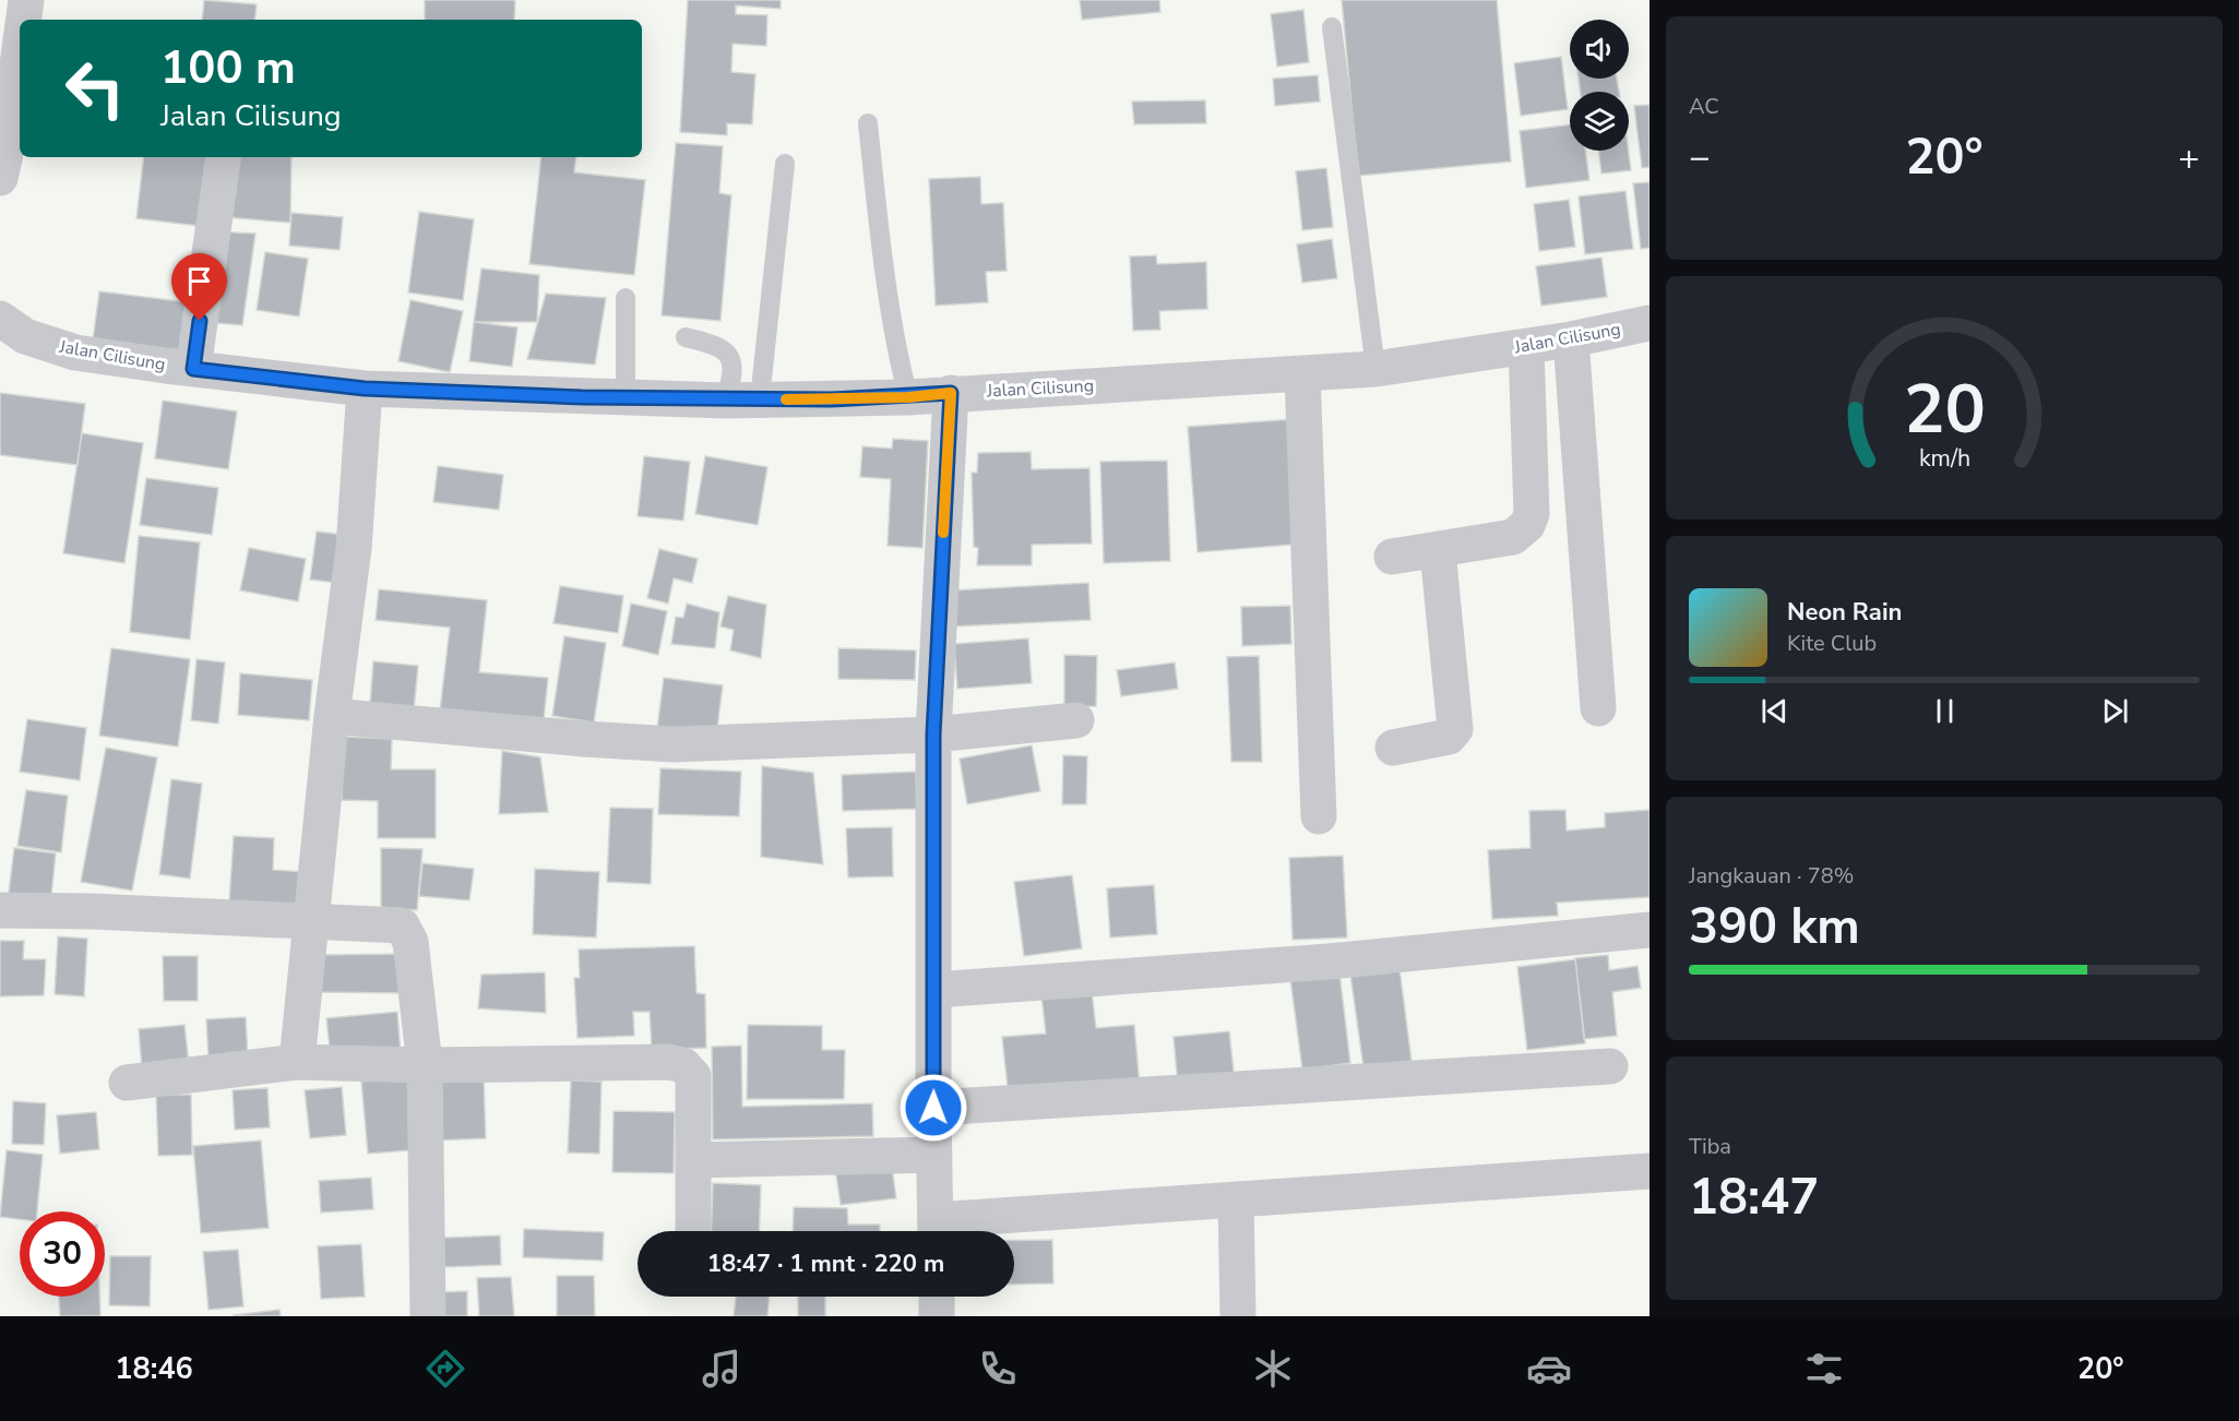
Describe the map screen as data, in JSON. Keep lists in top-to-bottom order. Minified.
{"streets":{"street":["Jalan Cilisung"]},"page":{"tile":["AC",["Jangkauan · 78%","390 km"],["Tiba","18:47"]],"turn":["100 m","Jalan Cilisung"],"heat":["−","20°","+"],"song":["Neon Rain","Kite Club"],"limit":"30","trip":"18:47 · 1 mnt · 220 m","tabs":["18:46","20°"],"gauge":["20","km/h"]}}
